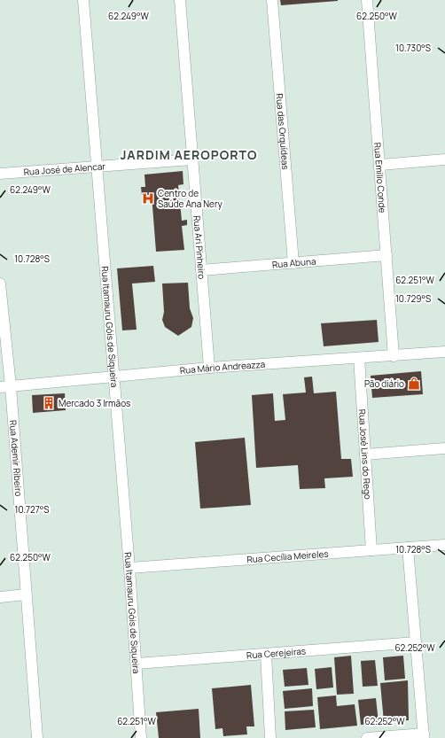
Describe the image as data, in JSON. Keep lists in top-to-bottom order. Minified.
{"streets":{"street":["Rua das Orquídeas","Rua José de Alencar","Rua Emílio Conde","Rua Ari Pinheiro","Rua Abuna","Rua Itamauru Góis de Siqueira","Rua Mário Andreazza","Rua José Lins do Rego","Rua Ademir Ribeiro","Rua Cecília Meireles","Rua Cerejeiras"]},"crossings":[["Rua das Orquídeas","Rua Abuna"],["Rua José de Alencar","Rua Ari Pinheiro"],["Rua José de Alencar","Rua Itamauru Góis de Siqueira"],["Rua Emílio Conde","Rua Abuna"],["Rua Emílio Conde","Rua Mário Andreazza"],["Rua Ari Pinheiro","Rua Abuna"],["Rua Ari Pinheiro","Rua Mário Andreazza"],["Rua Itamauru Góis de Siqueira","Rua Mário Andreazza"],["Rua Itamauru Góis de Siqueira","Rua Cecília Meireles"],["Rua Itamauru Góis de Siqueira","Rua Cerejeiras"],["Rua Mário Andreazza","Rua José Lins do Rego"],["Rua Mário Andreazza","Rua Ademir Ribeiro"],["Rua José Lins do Rego","Rua Cecília Meireles"]],"districts":["JARDIM AEROPORTO"],"places":{"hospital":["Centro de Saúde Ana Nery"],"shop":["Pão diário"],"building":["Mercado 3 Irmãos"]},"coordinates":["62.249°W","62.250°W","10.730°S","10.728°S","62.251°W","10.729°S","10.727°S","62.252°W"]}
